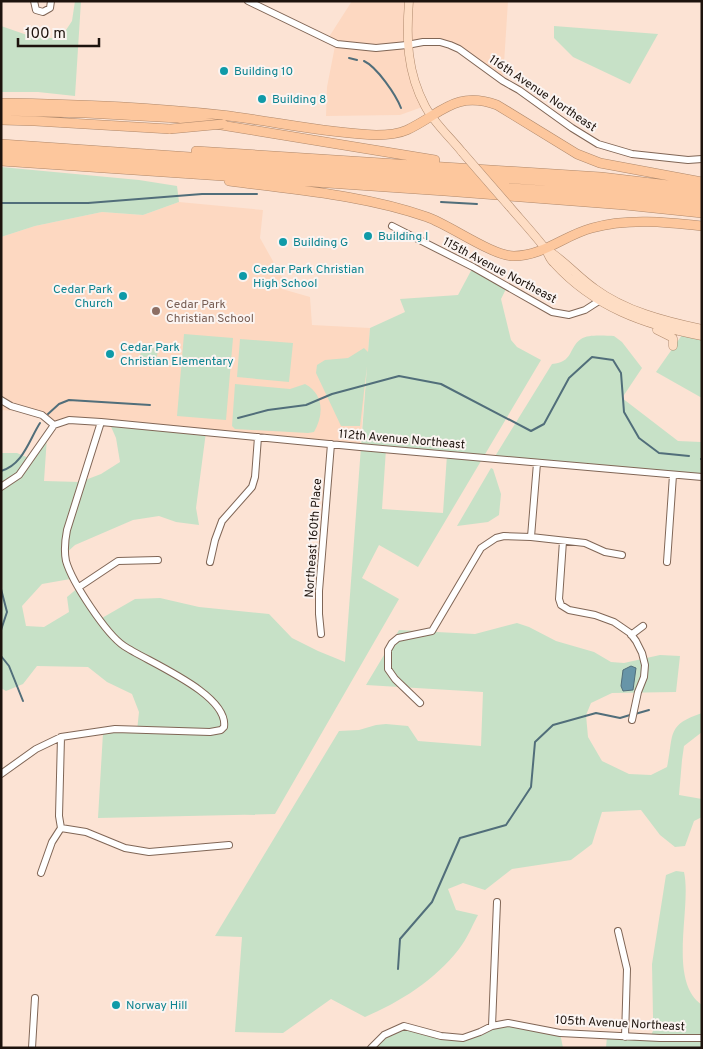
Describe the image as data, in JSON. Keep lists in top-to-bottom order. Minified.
{"streets":{"street":["116th Avenue Northeast","115th Avenue Northeast","112th Avenue Northeast","Northeast 160th Place","105th Avenue Northeast"]},"crossings":[["112th Avenue Northeast","Northeast 160th Place"]],"places":["Building 10","Building 8","Building I","Building G","Cedar Park Christian High School","Cedar Park Church","Cedar Park Christian School","Cedar Park Christian Elementary","Norway Hill"],"scale_bar":"100 m"}
